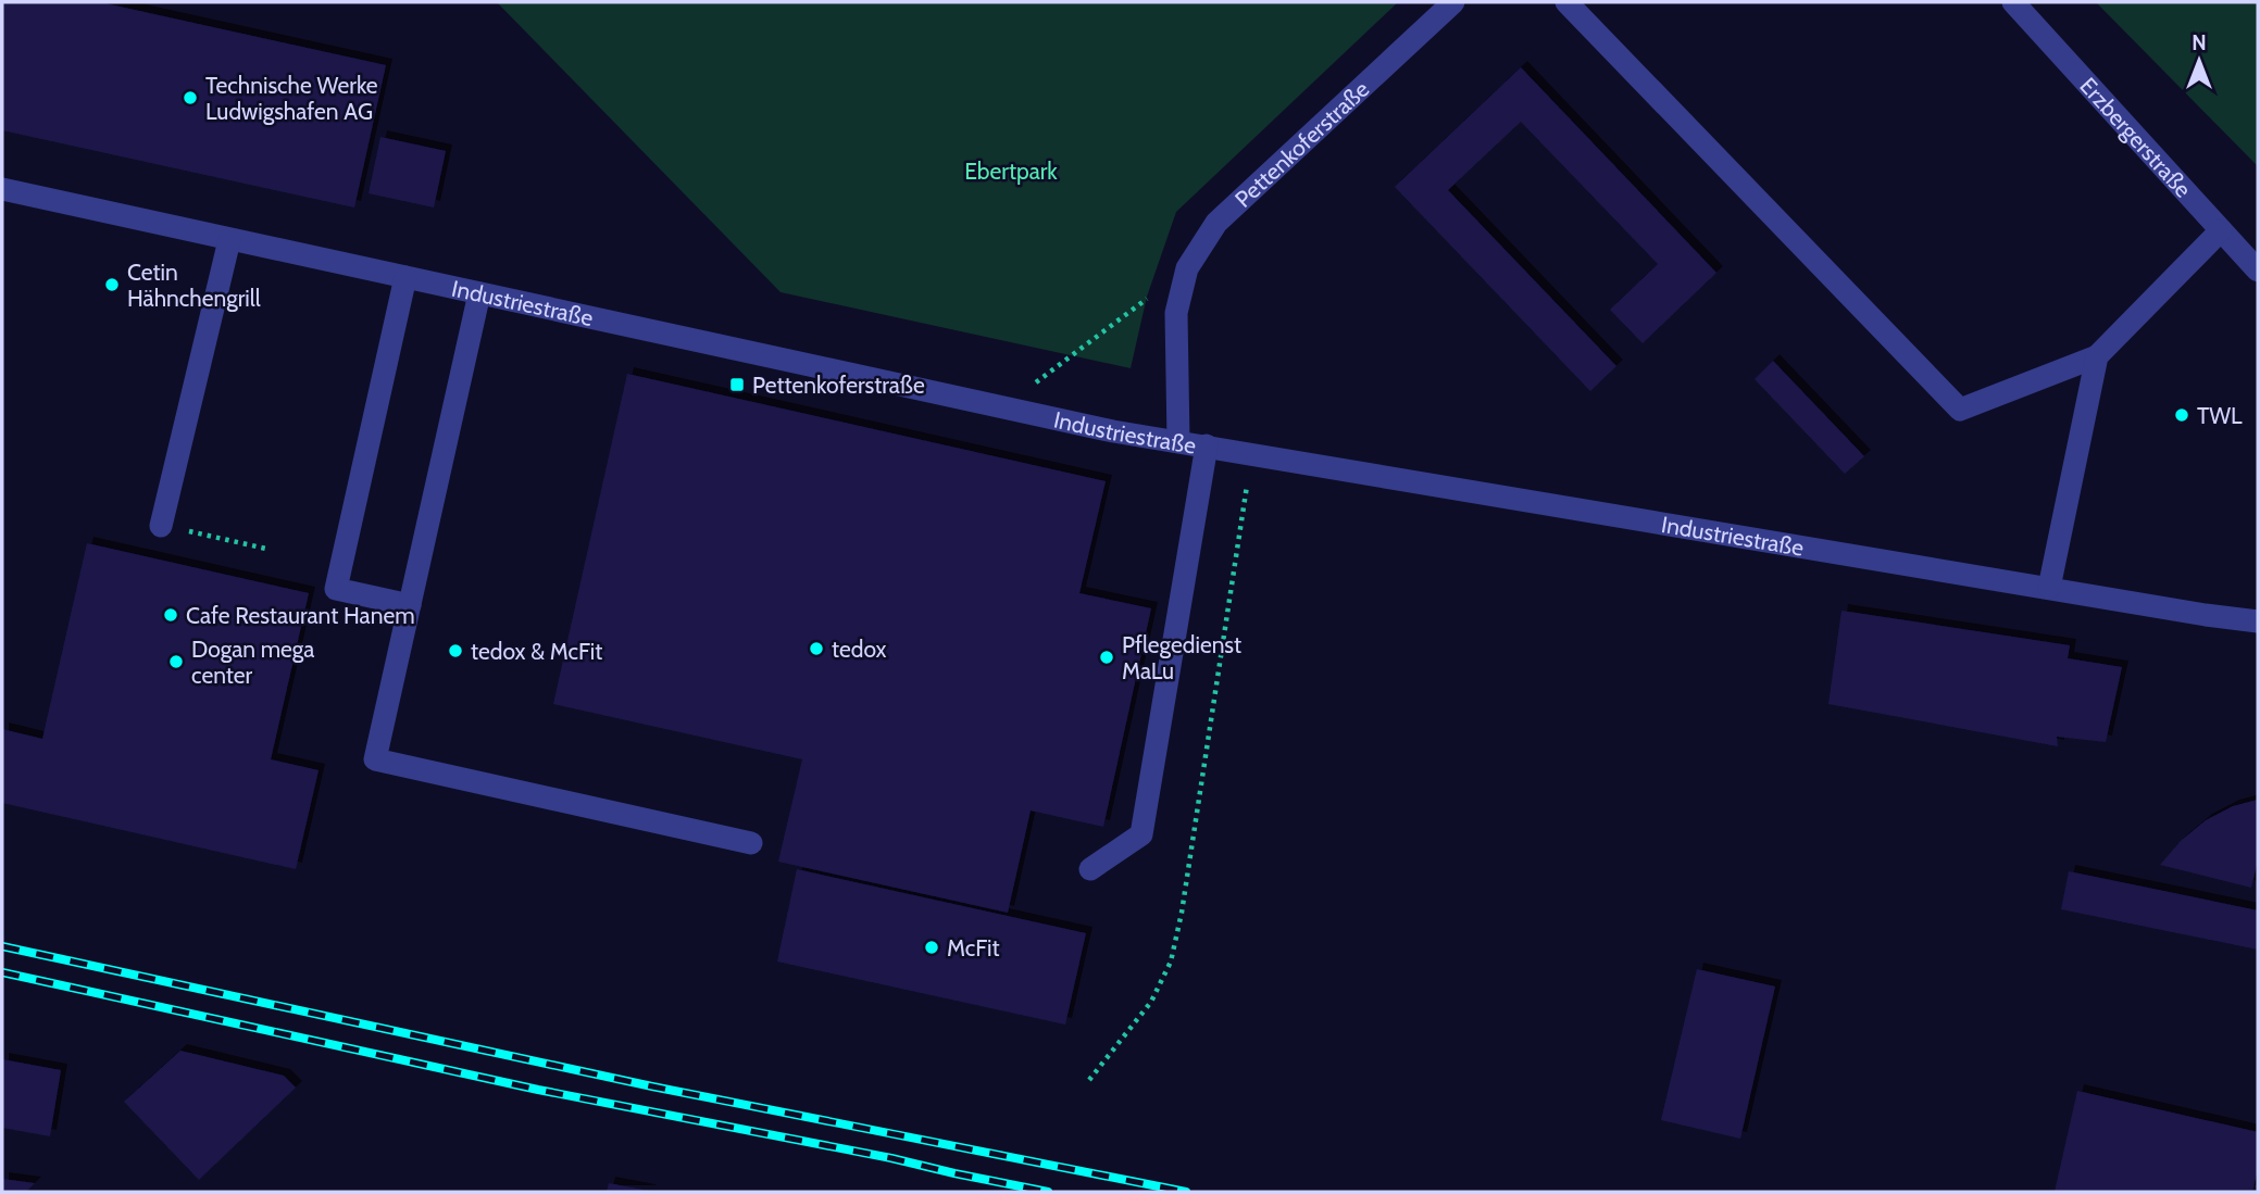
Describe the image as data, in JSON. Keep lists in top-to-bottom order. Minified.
{"streets":{"street":["Erzbergerstraße","Pettenkoferstraße","Industriestraße"]},"crossings":[["Pettenkoferstraße","Industriestraße"]],"parks":["Ebertpark"],"places":{"other":["Technische Werke Ludwigshafen AG","Cetin Hähnchengrill","TWL","Cafe Restaurant Hanem","tedox","tedox & McFit","Pflegedienst MaLu","Dogan mega center","McFit"],"transit":["Pettenkoferstraße"]},"north":"top"}
